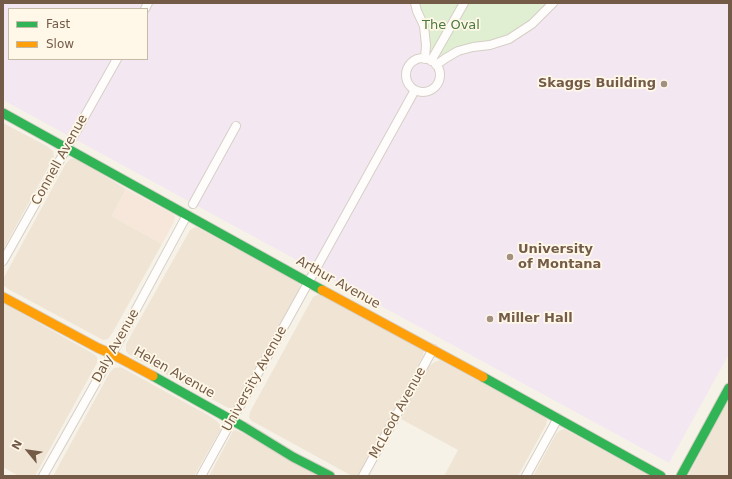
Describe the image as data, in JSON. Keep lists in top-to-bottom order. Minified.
{"streets":{"street":["Connell Avenue","Arthur Avenue","Daly Avenue","Helen Avenue","University Avenue","McLeod Avenue"]},"crossings":[["Connell Avenue","Arthur Avenue"],["Arthur Avenue","Daly Avenue"],["Arthur Avenue","University Avenue"],["Arthur Avenue","McLeod Avenue"],["Daly Avenue","Helen Avenue"],["Helen Avenue","University Avenue"]],"parks":["The Oval"],"places":["Skaggs Building","University of Montana","Miller Hall"],"legend":["Fast","Slow"],"north":"top left"}
